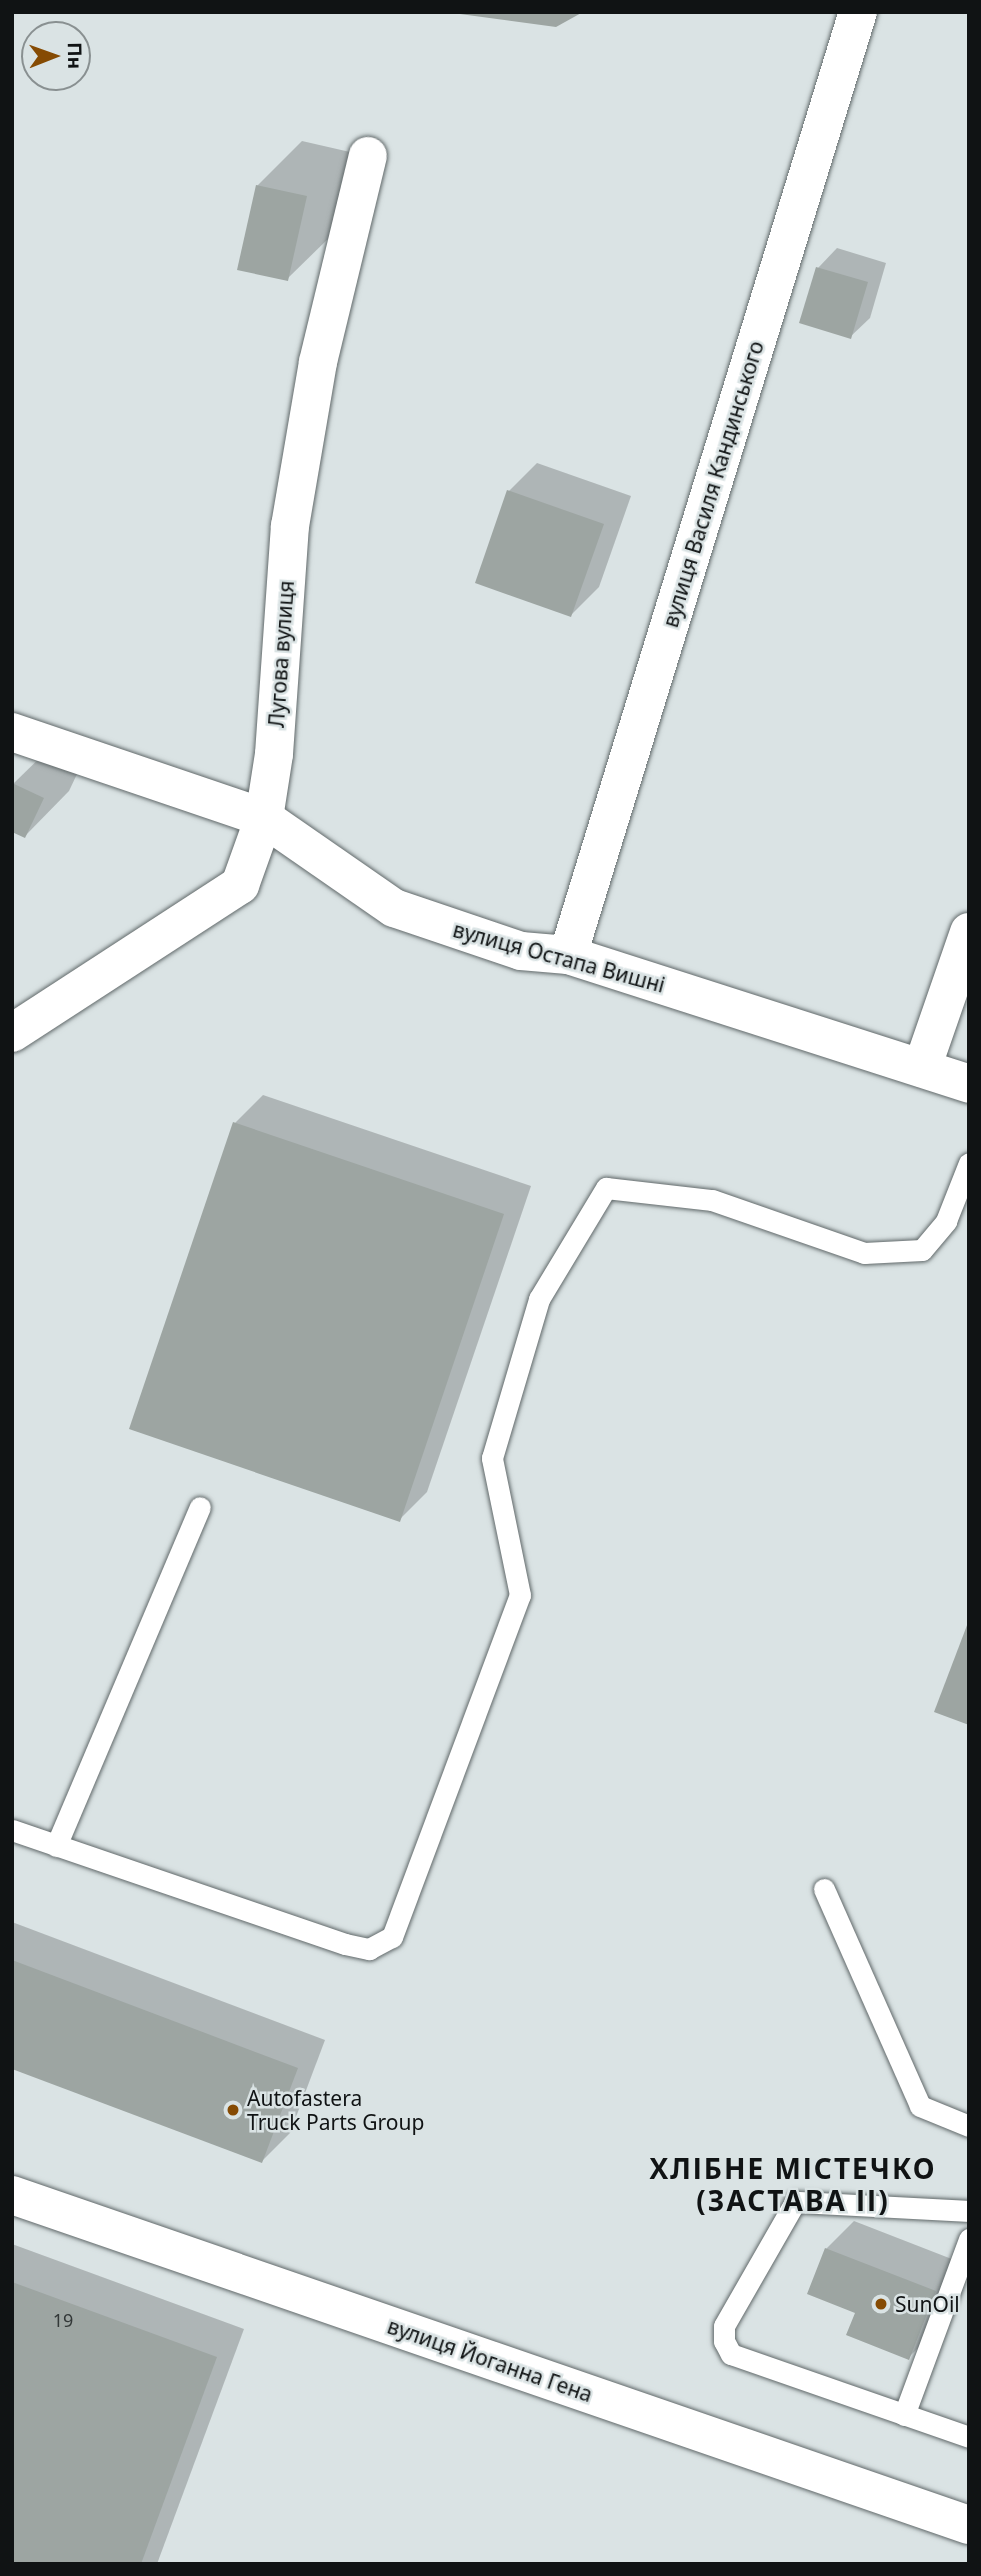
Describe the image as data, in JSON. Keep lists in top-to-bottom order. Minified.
{"streets":{"street":["вулиця Василя Кандинського","Лугова вулиця","вулиця Остапа Вишні","вулиця Йоганна Гена"]},"crossings":[["вулиця Василя Кандинського","вулиця Остапа Вишні"],["Лугова вулиця","вулиця Остапа Вишні"]],"districts":["ХЛІБНЕ МІСТЕЧКО (ЗАСТАВА ІІ)"],"places":["Autofastera Truck Parts Group","SunOil"],"house_numbers":["19"],"north":"right"}
